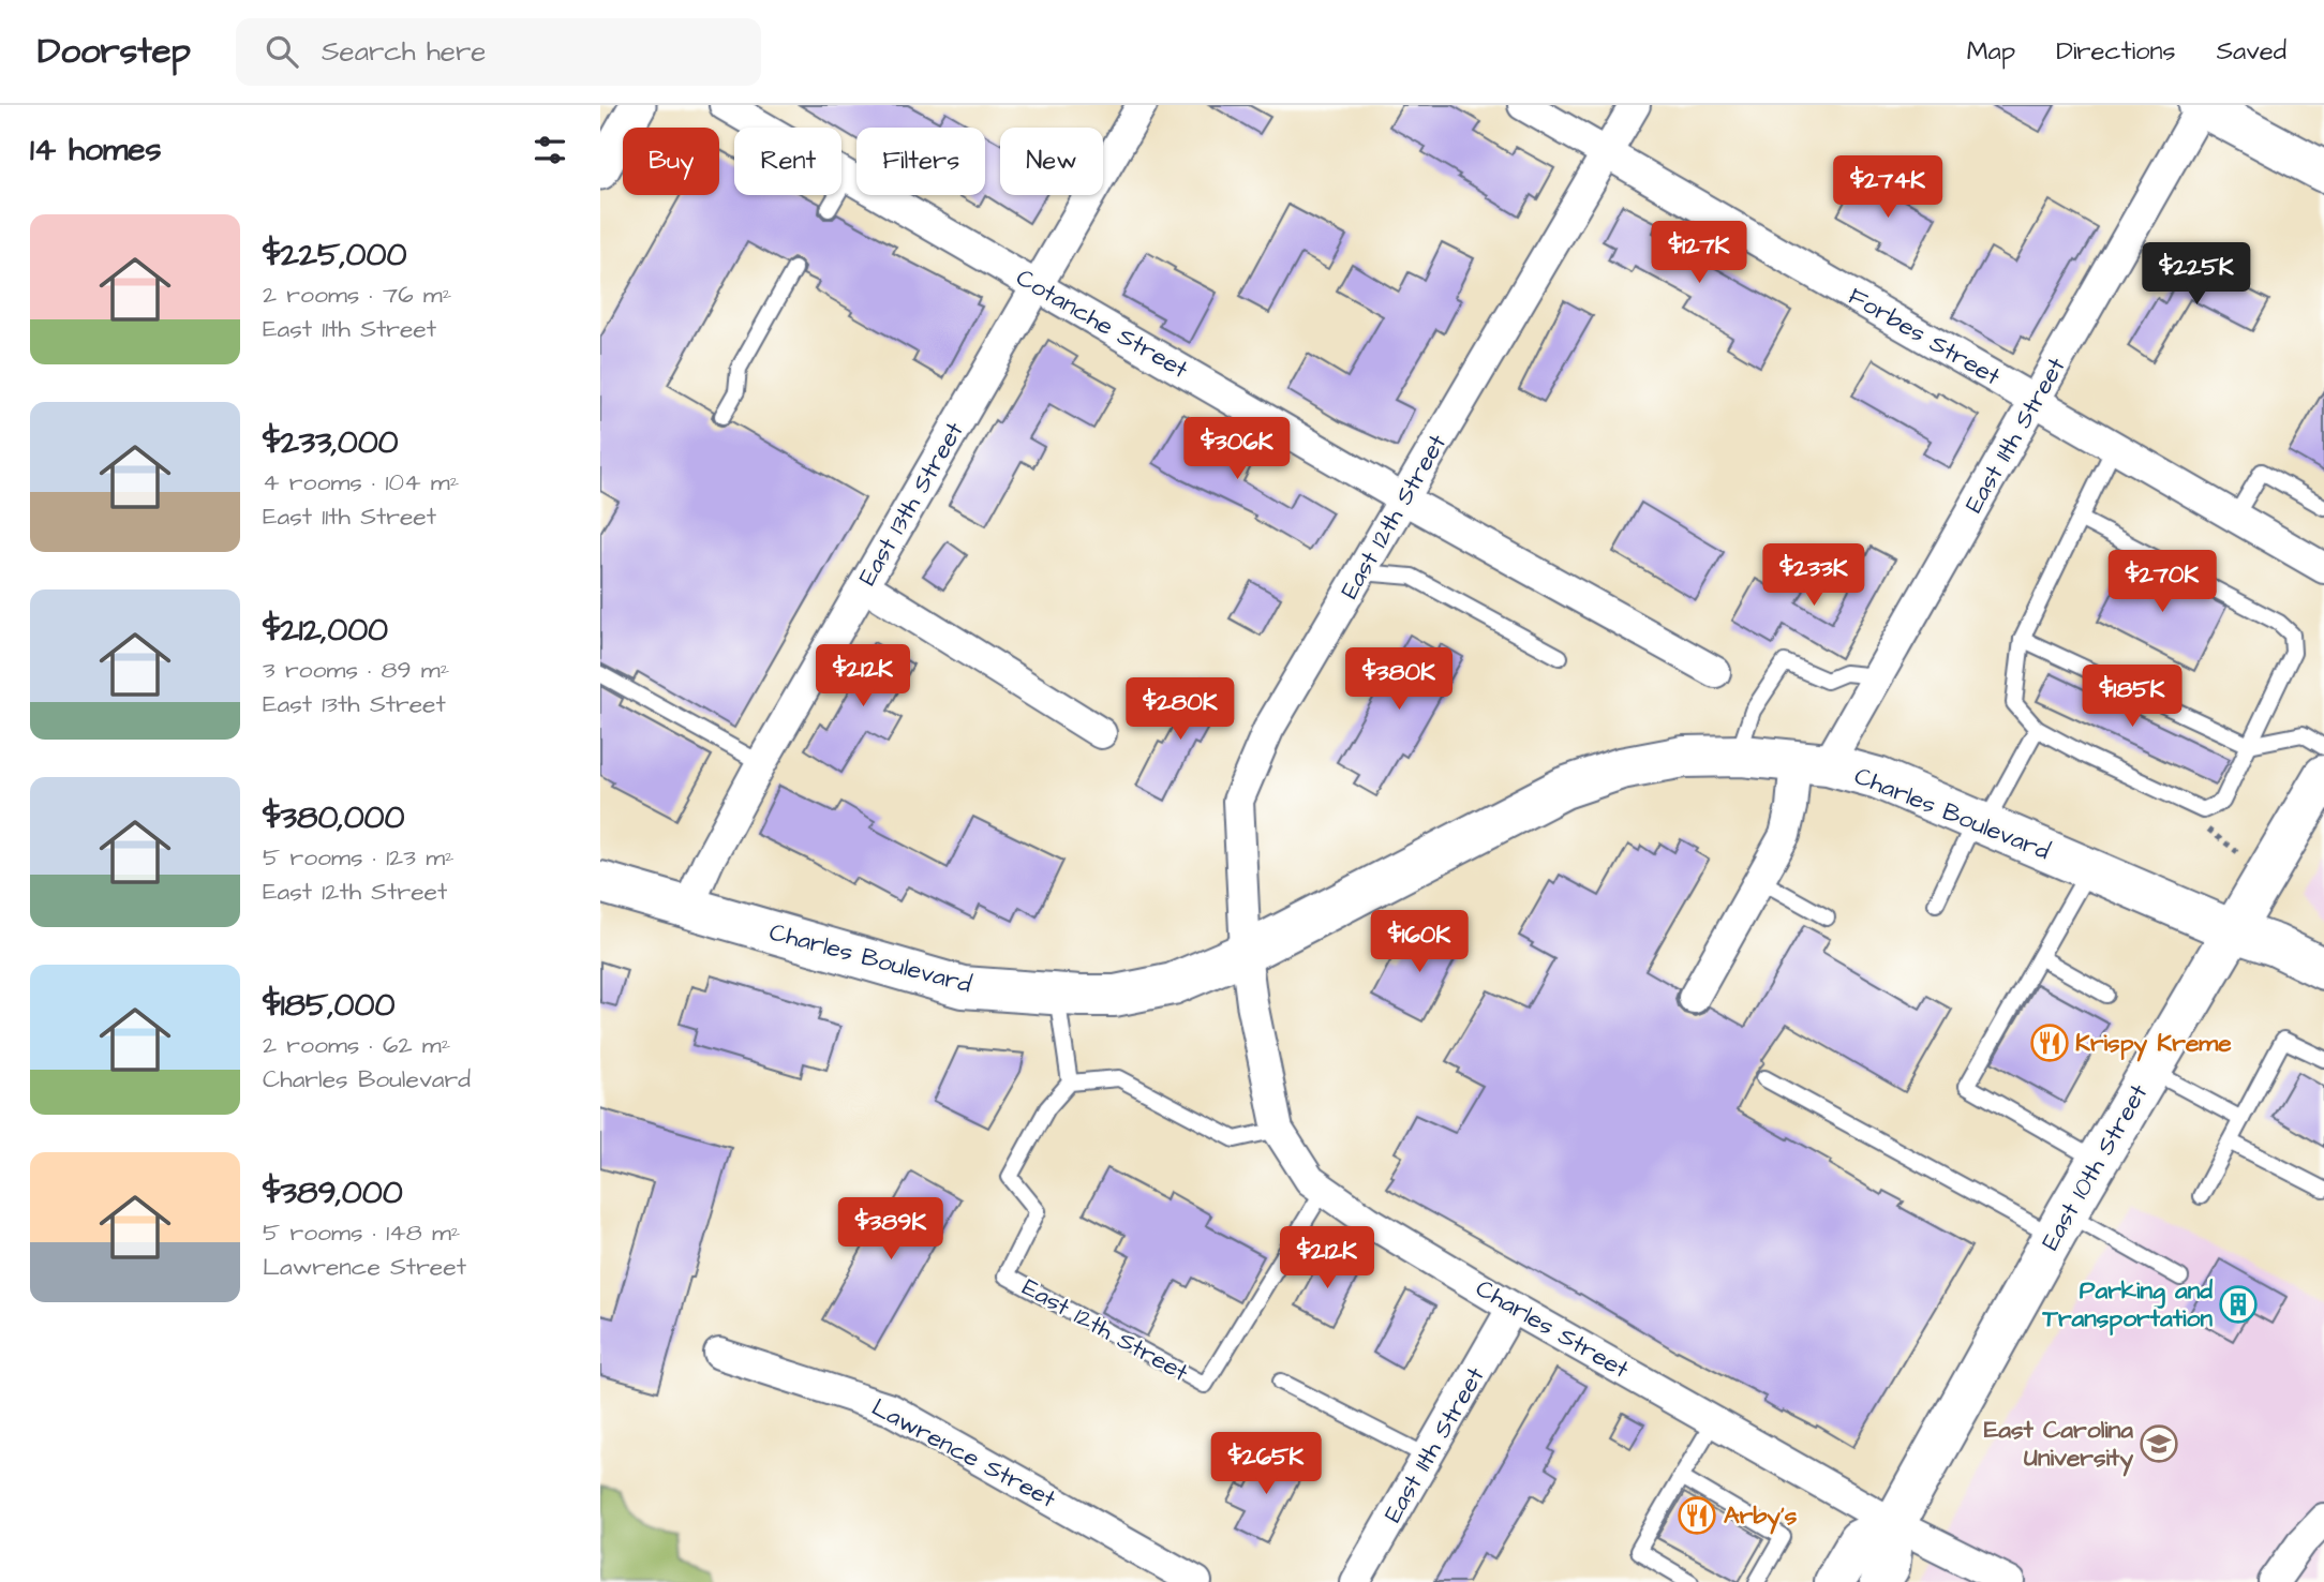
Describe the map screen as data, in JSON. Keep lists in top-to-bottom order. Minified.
{"streets":{"main road":["Charles Boulevard","East 10th Street"],"street":["Cotanche Street","Forbes Street","East 11th Street","East 13th Street","East 12th Street","Charles Street","Lawrence Street"]},"crossings":[["Cotanche Street","East 13th Street"],["Cotanche Street","East 12th Street"],["Forbes Street","East 11th Street"],["Forbes Street","East 12th Street"],["East 11th Street","Charles Boulevard"],["East 11th Street","Charles Street"],["East 13th Street","Charles Boulevard"],["East 12th Street","Charles Boulevard"],["East 12th Street","Charles Street"],["Charles Boulevard","East 10th Street"],["Charles Boulevard","Charles Street"],["East 10th Street","Charles Street"]],"places":{"restaurant":["Krispy Kreme","Arby's"],"building":["Parking and Transportation"],"school or university":["East Carolina University"]},"page":{"header":"Doorstep","search":"Search here","nav":["Map","Directions","Saved"],"heading":"14 homes","chip":["Buy","Rent","Filters","New"],"price":["$274K","$127K","$225K","$306K","$233K","$270K","$212K","$380K","$185K","$280K","$160K","$389K","$212K","$265K"],"list":[{"name":"$225,000","note":"2 rooms · 76 m² · East 11th Street"},{"name":"$233,000","note":"4 rooms · 104 m² · East 11th Street"},{"name":"$212,000","note":"3 rooms · 89 m² · East 13th Street"},{"name":"$380,000","note":"5 rooms · 123 m² · East 12th Street"},{"name":"$185,000","note":"2 rooms · 62 m² · Charles Boulevard"},{"name":"$389,000","note":"5 rooms · 148 m² · Lawrence Street"}]}}
